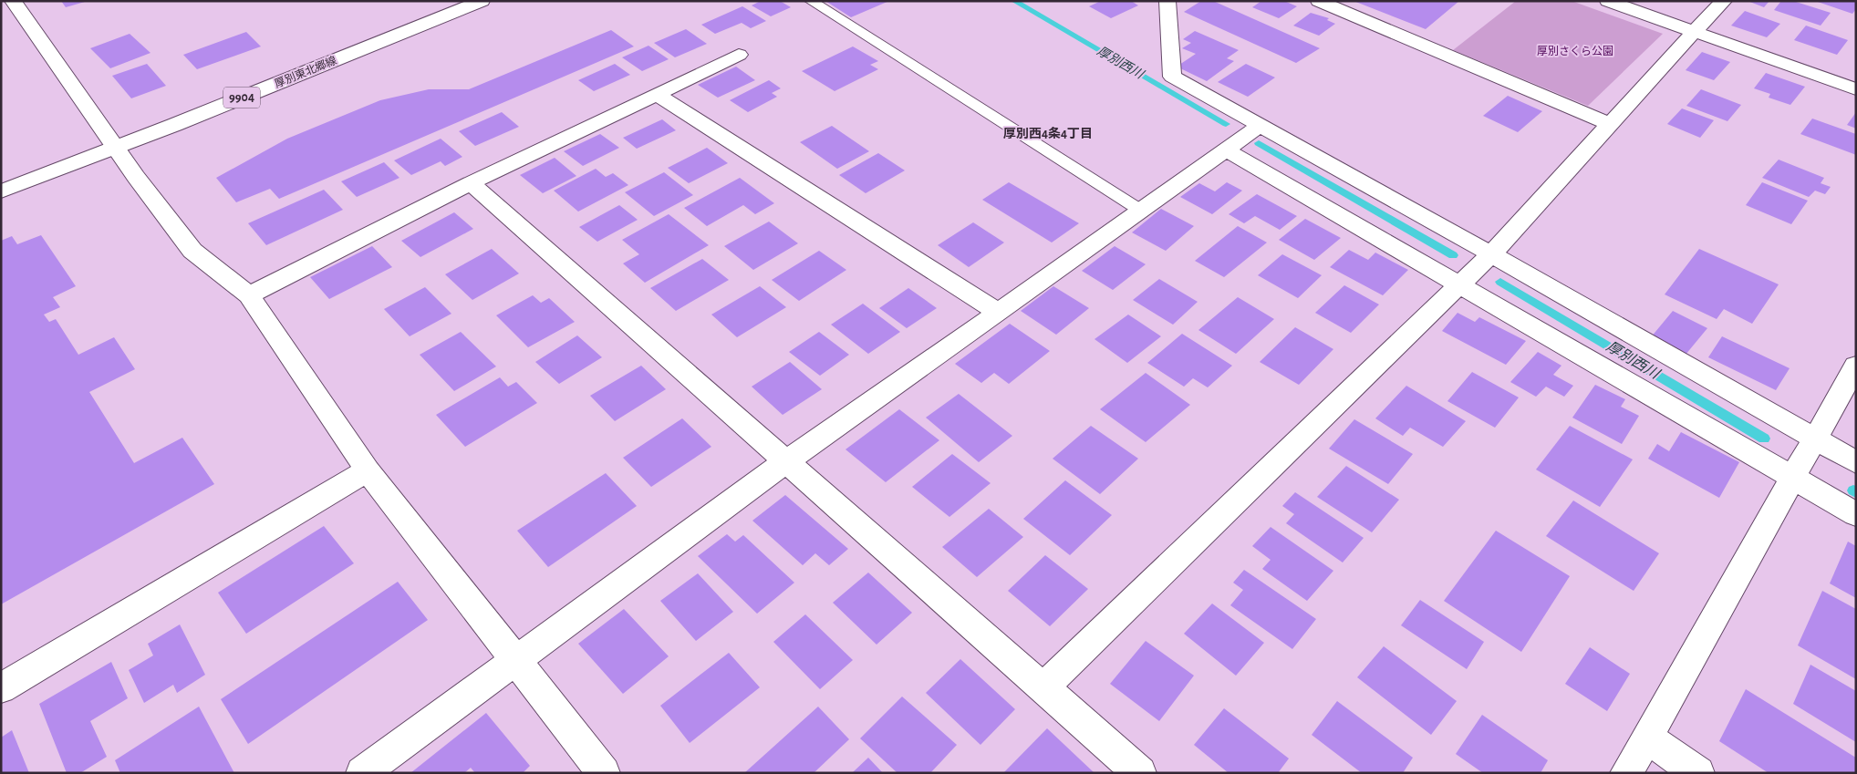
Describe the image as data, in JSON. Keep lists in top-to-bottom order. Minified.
{"streets":{"street":["厚別東北郷線","9904"]},"districts":["厚別西4条4丁目"],"water":["厚別西川"],"parks":["厚別さくら公園"]}
